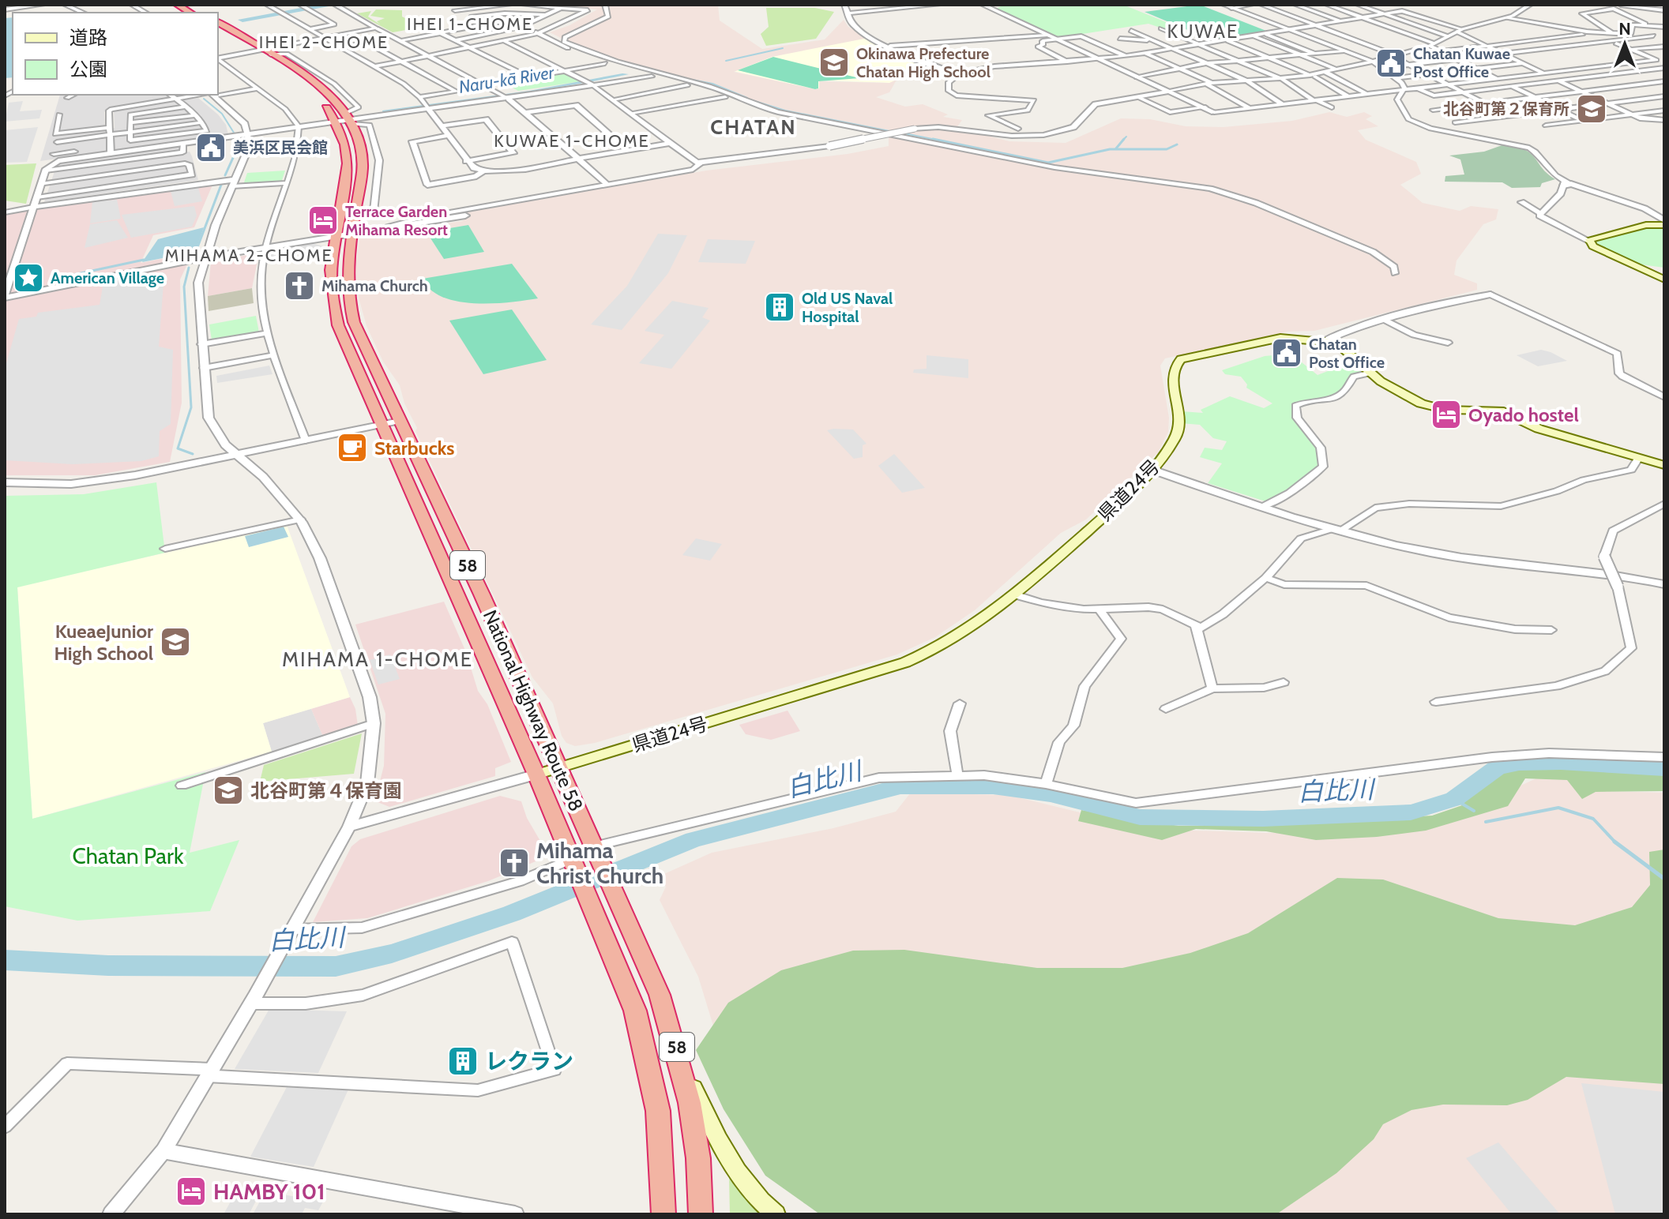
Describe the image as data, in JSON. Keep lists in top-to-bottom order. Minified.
{"streets":{"highway":["58","National Highway Route 58"],"main road":["県道24号"]},"crossings":[["県道24号","National Highway Route 58"]],"districts":["IHEI 1-CHOME","KUWAE","IHEI 2-CHOME","CHATAN","KUWAE 1-CHOME","MIHAMA 2-CHOME","MIHAMA 1-CHOME"],"water":["Naru-kā River","白比川"],"parks":["Chatan Park"],"places":{"school or university":["Okinawa Prefecture Chatan High School","北谷町第２保育所","KueaeJunior High School","北谷町第４保育園"],"public building":["Chatan Kuwae Post Office","美浜区民会館","Chatan Post Office"],"hotel":["Terrace Garden Mihama Resort","Oyado hostel","HAMBY 101"],"place":["American Village"],"church":["Mihama Church","Mihama Christ Church"],"building":["Old US Naval Hospital","レクラン"],"cafe":["Starbucks"]},"legend":["道路","公園"],"north":"top"}
